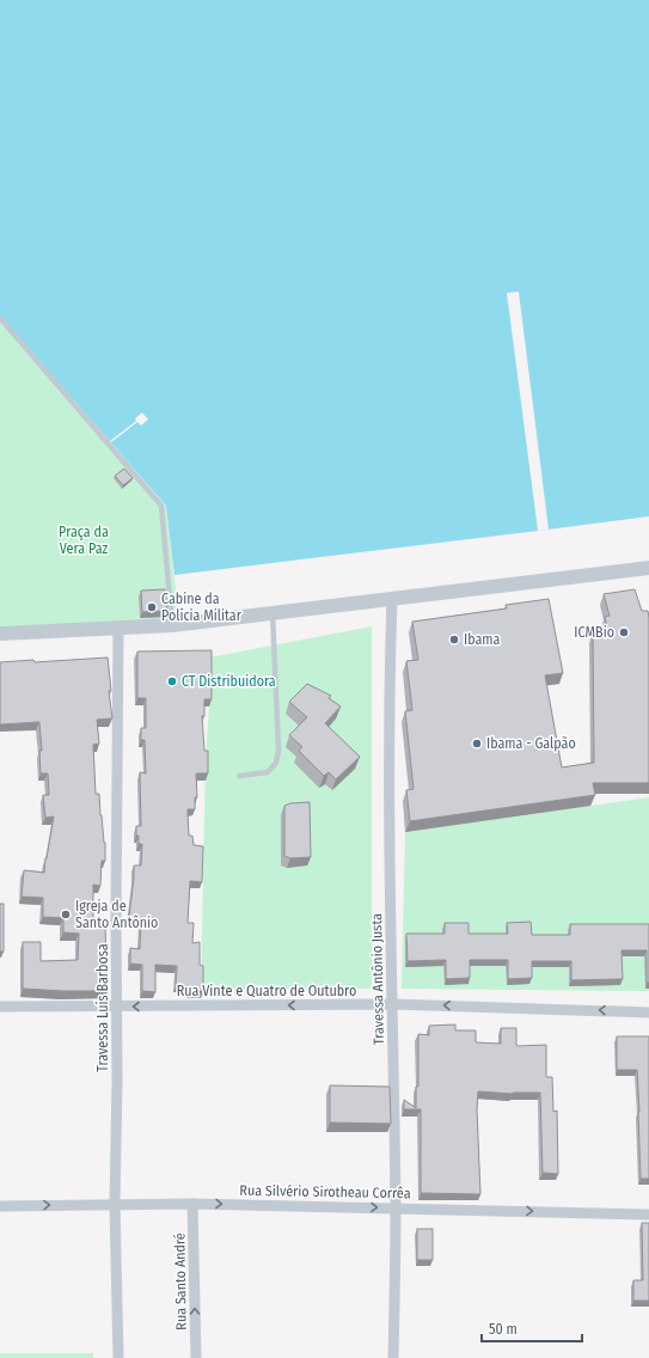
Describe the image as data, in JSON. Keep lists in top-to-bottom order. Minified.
{"streets":{"street":["Travessa Antônio Justa","Rua Vinte e Quatro de Outubro","Travessa Luís Barbosa","Rua Silvério Sirotheau Corrêa","Rua Santo André"]},"crossings":[["Travessa Antônio Justa","Rua Vinte e Quatro de Outubro"],["Travessa Antônio Justa","Rua Silvério Sirotheau Corrêa"],["Rua Vinte e Quatro de Outubro","Travessa Luís Barbosa"],["Travessa Luís Barbosa","Rua Silvério Sirotheau Corrêa"],["Rua Silvério Sirotheau Corrêa","Rua Santo André"]],"one_way":["Rua Vinte e Quatro de Outubro","Rua Silvério Sirotheau Corrêa","Rua Santo André"],"parks":["Praça da Vera Paz"],"places":["Cabine da Polícia Militar","ICMBio","Ibama","CT Distribuidora","Ibama - Galpão","Igreja de Santo Antônio"],"scale_bar":"50 m"}
